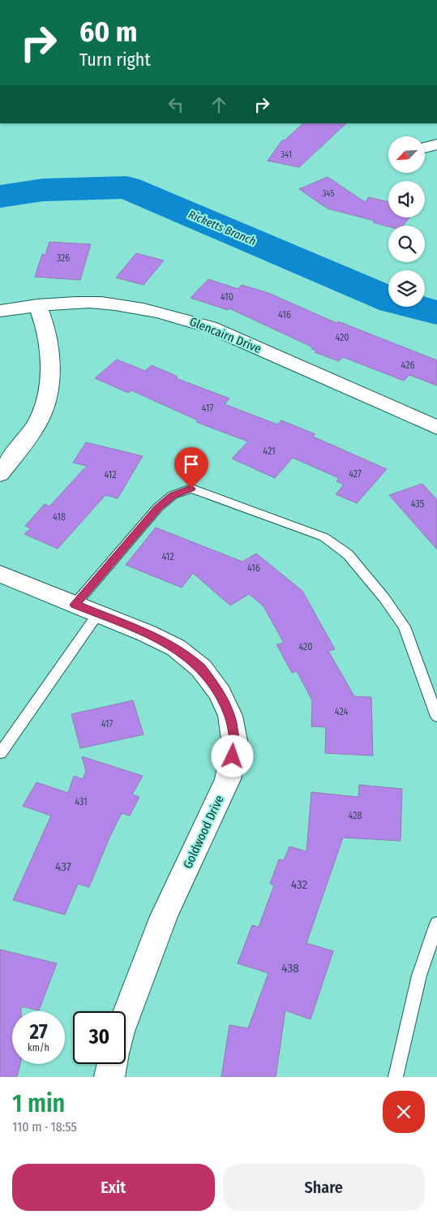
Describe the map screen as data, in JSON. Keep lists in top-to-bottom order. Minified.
{"streets":{"street":["Glencairn Drive","Goldwood Drive"]},"water":["Ricketts Branch"],"house_numbers":["341","345","326","410","416","420","426","417","421","427","412","435","418","412","416","420","424","417","431","428","437","432","438"],"north":"bottom left","page":{"turn":["60 m","Turn right"],"speed":"27 km/h","limit":"30","heading":["1 min","110 m · 18:55"],"buttons":["Exit","Share"]}}
